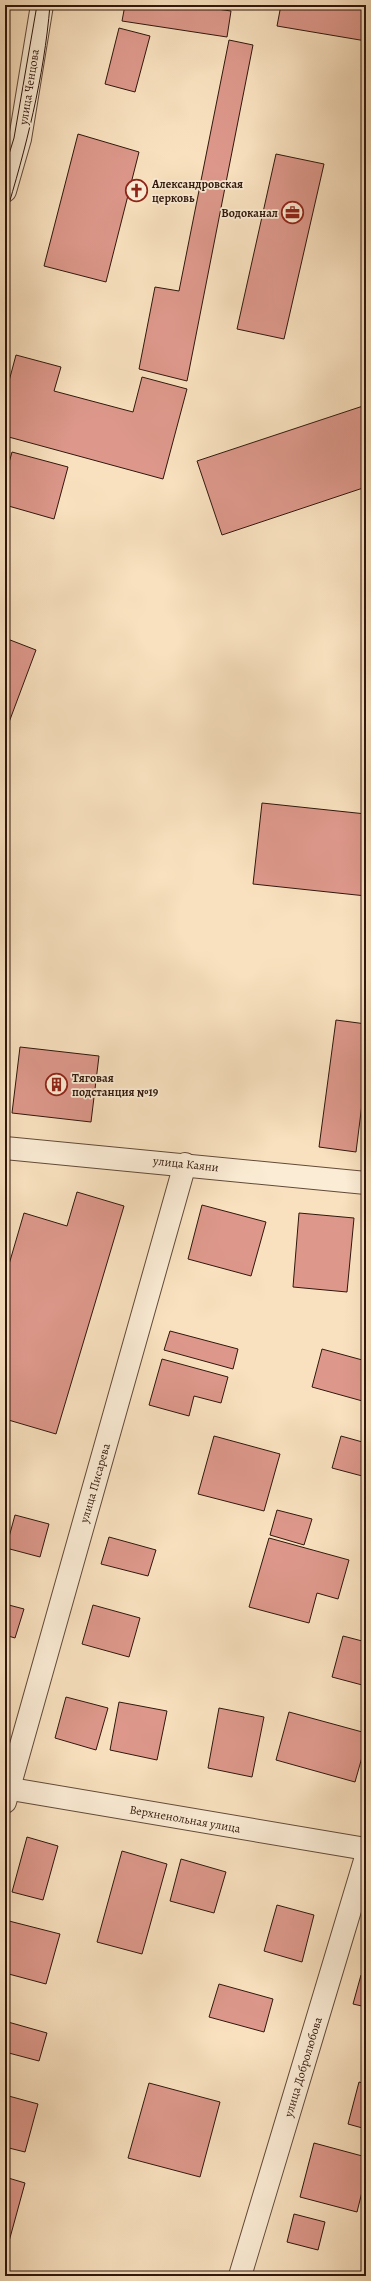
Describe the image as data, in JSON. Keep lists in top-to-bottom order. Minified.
{"streets":{"street":["улица Ченцова","улица Каяни","улица Писарева","Верхненольная улица","улица Добролюбова"]},"crossings":[["улица Каяни","улица Писарева"],["улица Писарева","Верхненольная улица"]],"places":{"church":["Александровская церковь"],"office":["Водоканал"],"building":["Тяговая подстанция №19"]}}
